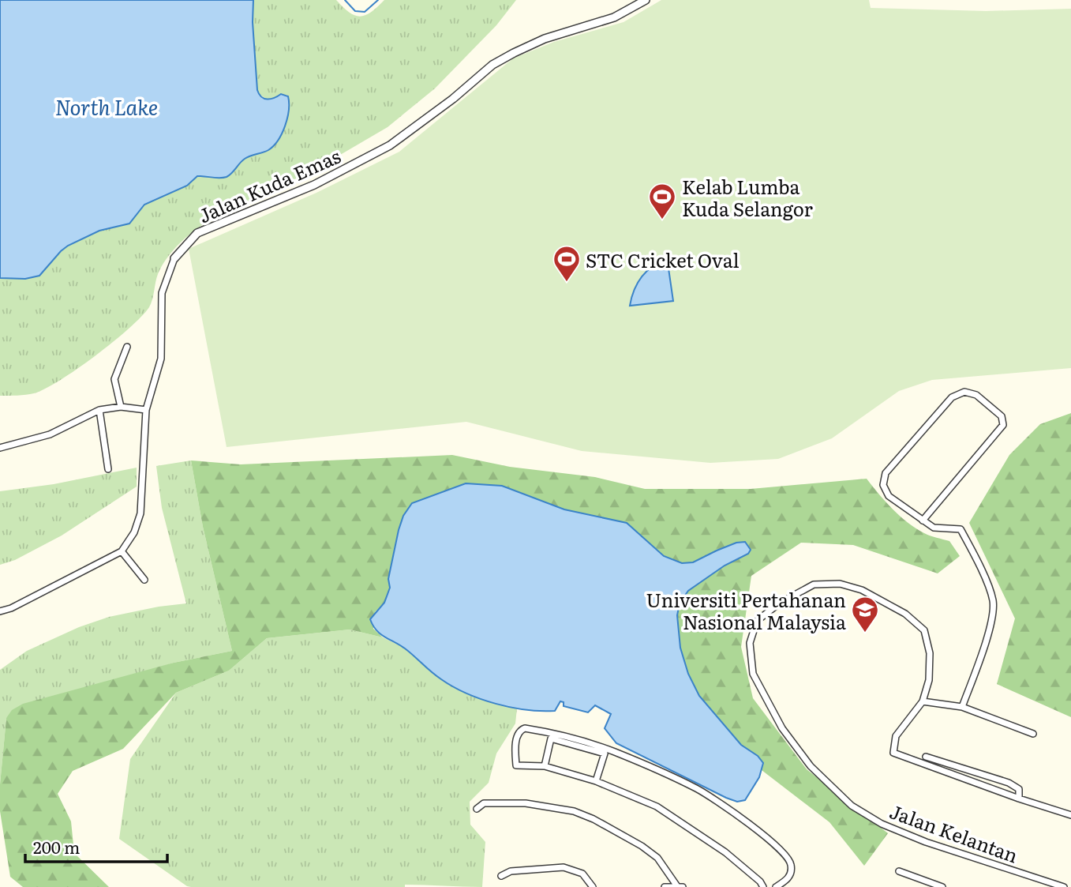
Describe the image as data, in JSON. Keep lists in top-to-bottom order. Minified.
{"streets":{"street":["Jalan Kuda Emas","Jalan Kelantan"]},"water":["North Lake"],"places":{"sports":["Kelab Lumba Kuda Selangor","STC Cricket Oval"],"school or university":["Universiti Pertahanan Nasional Malaysia"]},"scale_bar":"200 m"}
